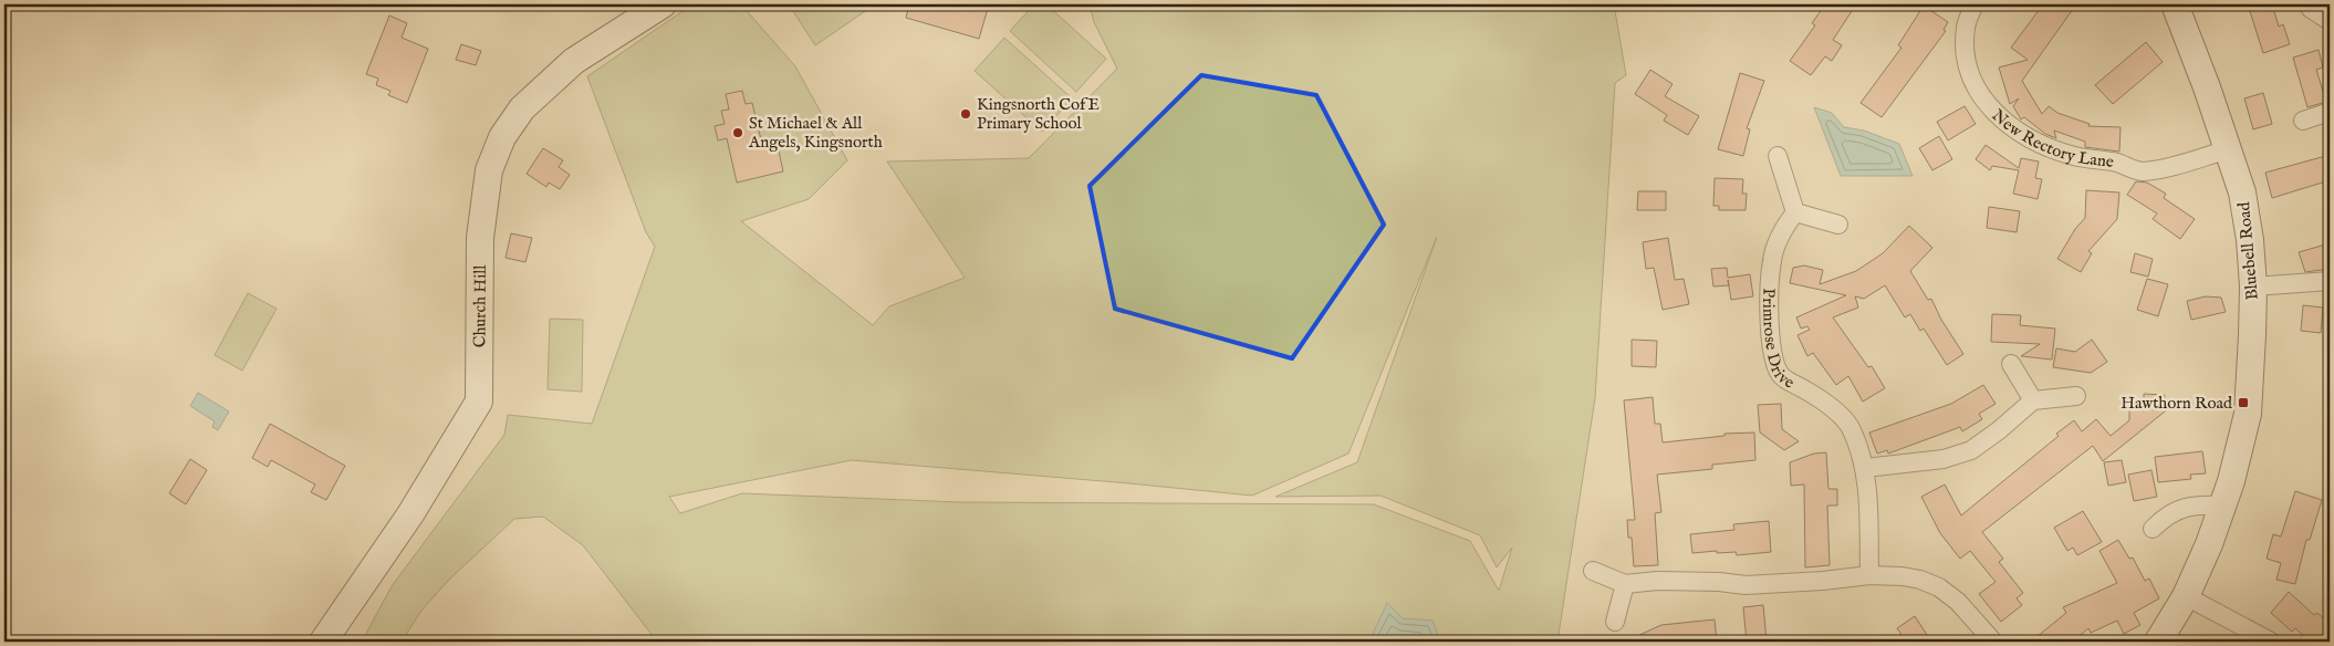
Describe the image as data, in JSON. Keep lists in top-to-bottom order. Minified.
{"streets":{"street":["New Rectory Lane","Bluebell Road","Church Hill","Primrose Drive"]},"crossings":[["New Rectory Lane","Bluebell Road"]],"places":{"other":["Kingsnorth CofE Primary School","St Michael & All Angels, Kingsnorth"],"transit":["Hawthorn Road"]}}
